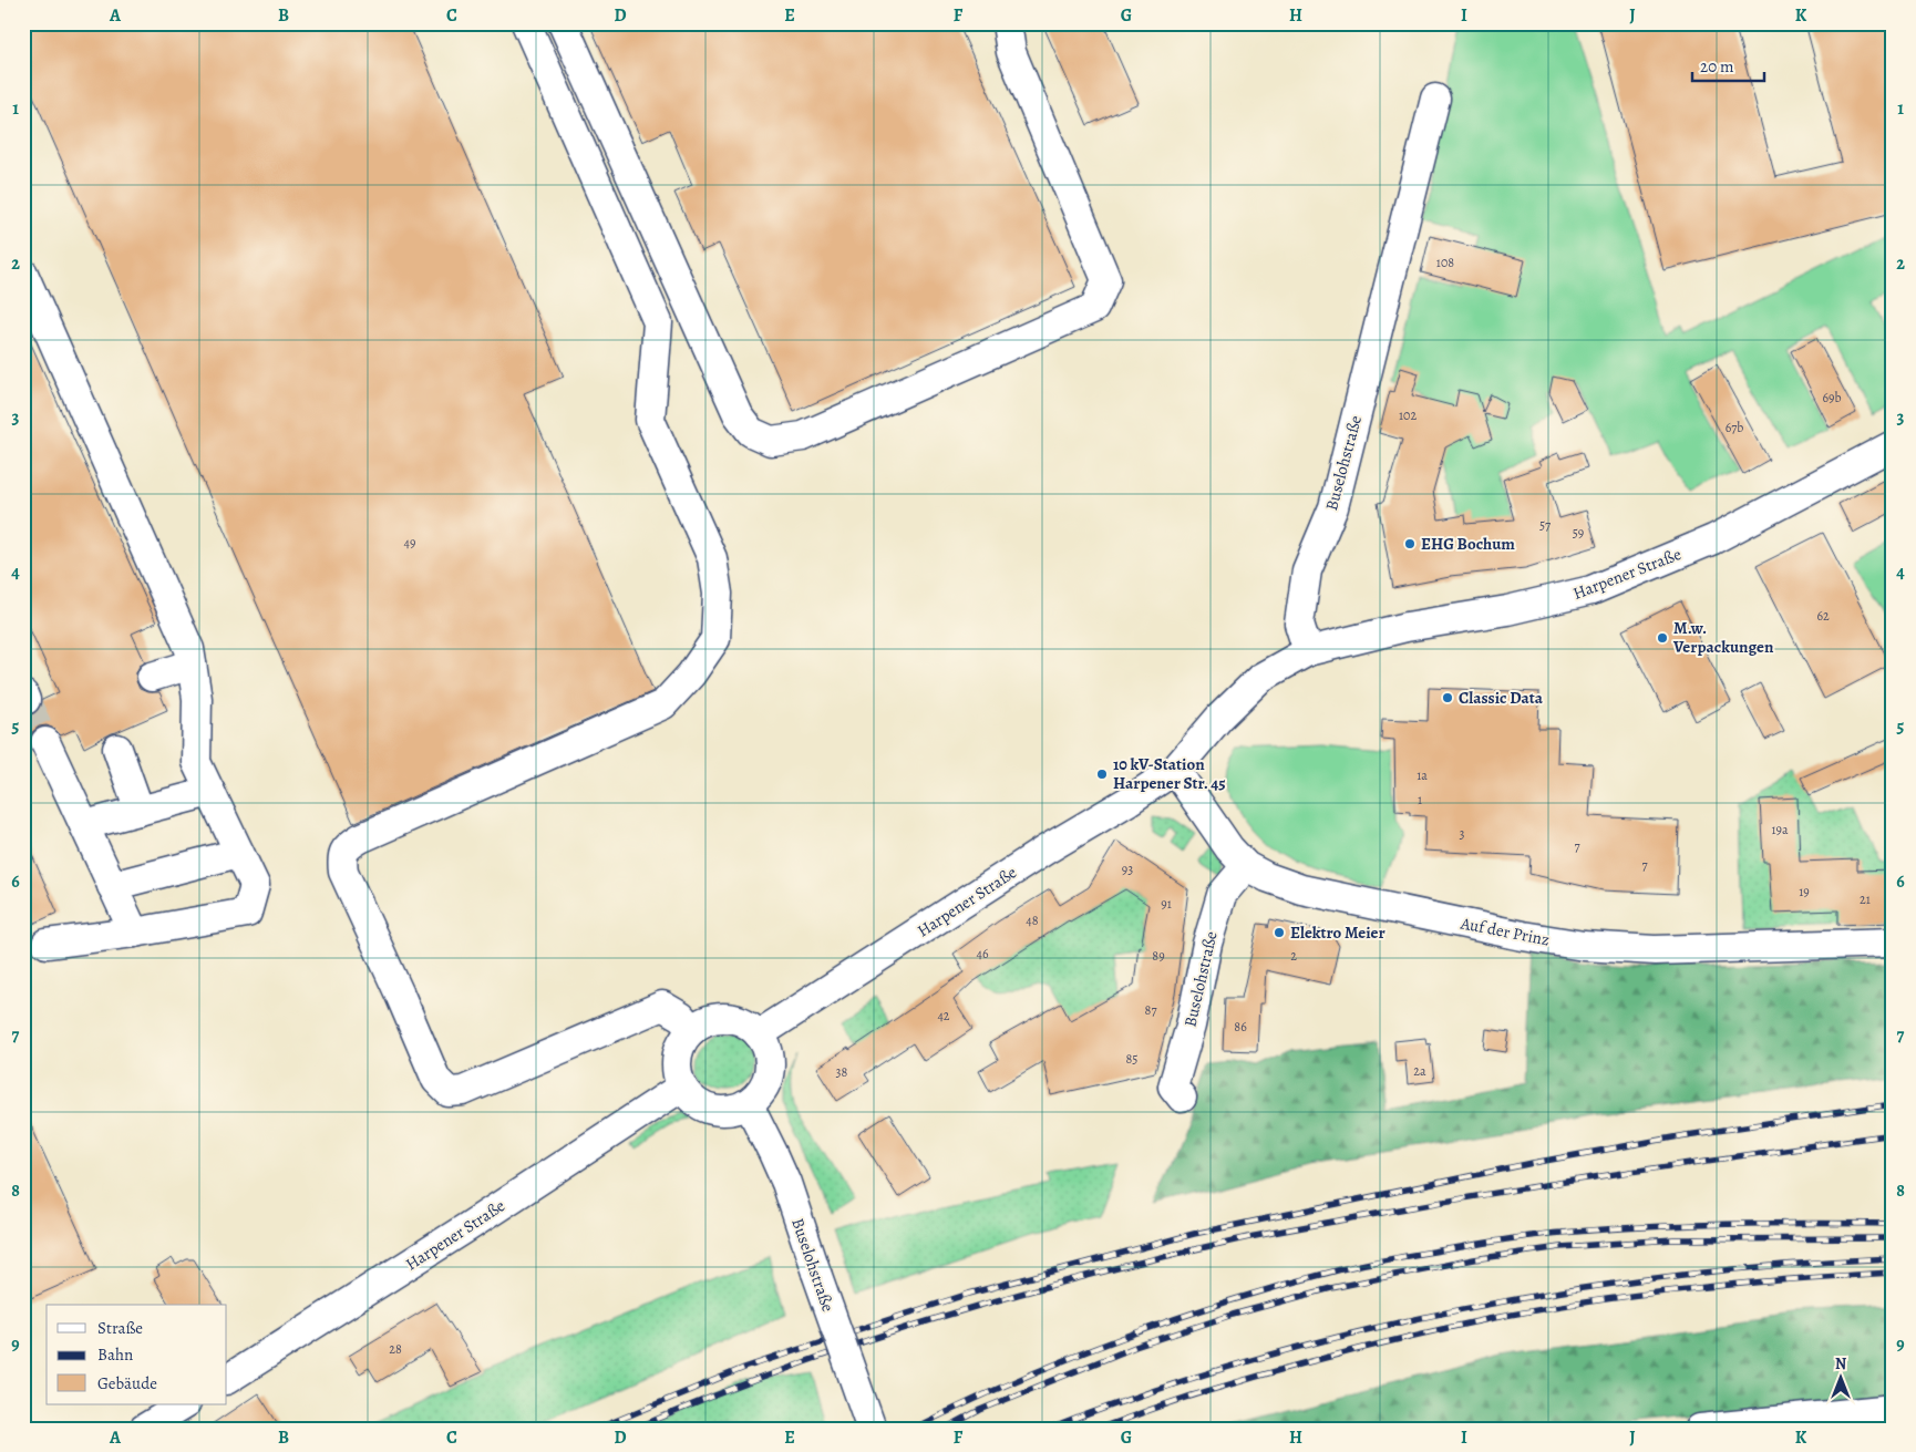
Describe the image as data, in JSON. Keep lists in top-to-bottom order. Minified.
{"streets":{"street":["Buselohstraße","Harpener Straße","Auf der Prinz"]},"crossings":[["Buselohstraße","Harpener Straße"],["Buselohstraße","Auf der Prinz"],["Harpener Straße","Auf der Prinz"]],"places":["EHG Bochum","M.w. Verpackungen","Classic Data","10 kV-Station Harpener Str. 45","Elektro Meier"],"house_numbers":["108","69b","102","67b","57","59","49","62","1a","1","19a","3","7","7","93","19","21","91","48","46","89","2","87","42","86","85","2a","38","28"],"legend":["Straße","Bahn","Gebäude"],"scale_bar":"20 m","north":"top","grid":{"columns":["A","B","C","D","E","F","G","H","I","J","K"],"rows":["1","2","3","4","5","6","7","8","9"]}}
